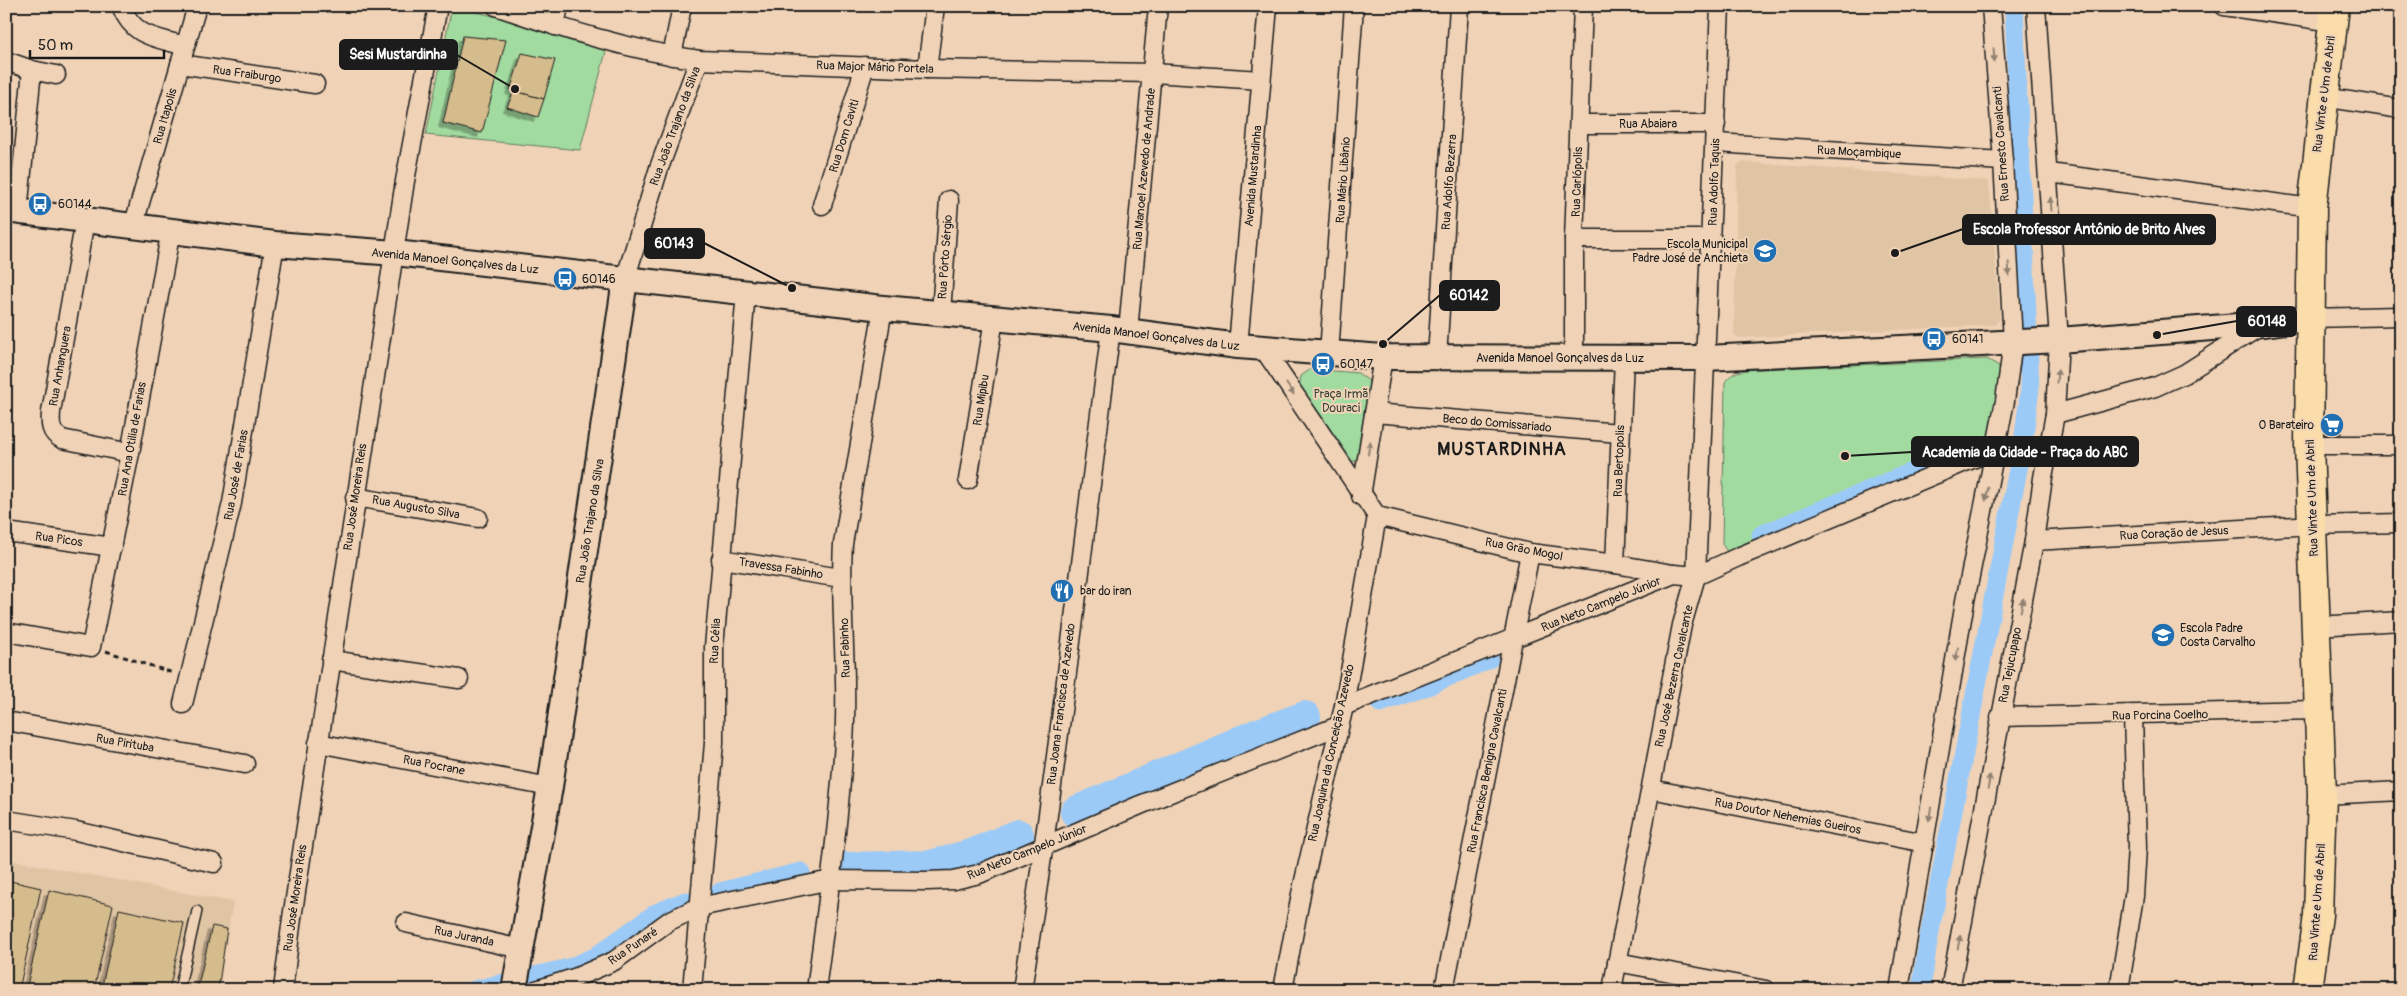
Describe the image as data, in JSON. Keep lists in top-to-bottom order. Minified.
{"streets":{"main road":["Rua Vinte e Um de Abril","Rua João Trajano da Silva","Avenida Manoel Gonçalves da Luz"],"street":["Rua Major Mário Portela","Rua Fraiburgo","Rua Itapolis","Rua Abaiara","Rua Dom Caviti","Rua Ernesto Cavalcanti","Rua Moçambique","Rua Manoel Azevedo de Andrade","Avenida Mustardinha","Rua Mário Libânio","Rua Adolfo Bezerra","Rua Carlópolis","Rua Adolfo Taquis","Rua Pôrto Sérgio","Rua Anhanguera","Rua Mipibu","Beco do Comissariado","Rua Ana Otilia de Farias","Rua Bertopolis","Rua José de Farias","Rua José Moreira Reis","Rua Augusto Silva","Rua Coração de Jesus","Rua Picos","Rua Grão Mogol","Travessa Fabinho","Rua Neto Campelo Júnior","Rua Célia","Rua Fabinho","Rua Tejucupapo","Rua José Bezerra Cavalcante","Rua Joana Francisca de Azevedo","Rua Porcina Coelho","Rua Pirituba","Rua Joaquina da Conceição Azevedo","Rua Pocrane","Rua Francisca Benigna Cavalcanti","Rua Doutor Nehemias Gueiros","Rua Juranda","Rua Punaré"]},"crossings":[["Rua Major Mário Portela","Rua João Trajano da Silva"],["Rua Major Mário Portela","Rua Dom Caviti"],["Rua Major Mário Portela","Rua Manoel Azevedo de Andrade"],["Rua Major Mário Portela","Avenida Mustardinha"],["Rua Fraiburgo","Rua Itapolis"],["Rua Vinte e Um de Abril","Avenida Manoel Gonçalves da Luz"],["Rua Vinte e Um de Abril","Rua Coração de Jesus"],["Rua Vinte e Um de Abril","Rua Porcina Coelho"],["Rua Itapolis","Avenida Manoel Gonçalves da Luz"],["Rua Abaiara","Rua Carlópolis"],["Rua Abaiara","Rua Adolfo Taquis"],["Rua João Trajano da Silva","Avenida Manoel Gonçalves da Luz"],["Rua João Trajano da Silva","Rua Pocrane"],["Rua João Trajano da Silva","Rua Juranda"],["Rua Ernesto Cavalcanti","Rua Moçambique"],["Rua Ernesto Cavalcanti","Avenida Manoel Gonçalves da Luz"],["Rua Moçambique","Rua Adolfo Taquis"],["Rua Manoel Azevedo de Andrade","Avenida Manoel Gonçalves da Luz"],["Rua Manoel Azevedo de Andrade","Rua Joana Francisca de Azevedo"],["Avenida Mustardinha","Avenida Manoel Gonçalves da Luz"],["Rua Mário Libânio","Avenida Manoel Gonçalves da Luz"],["Rua Adolfo Bezerra","Avenida Manoel Gonçalves da Luz"],["Rua Carlópolis","Avenida Manoel Gonçalves da Luz"],["Rua Adolfo Taquis","Avenida Manoel Gonçalves da Luz"],["Rua Adolfo Taquis","Rua José Bezerra Cavalcante"],["Rua Pôrto Sérgio","Avenida Manoel Gonçalves da Luz"],["Avenida Manoel Gonçalves da Luz","Rua Anhanguera"],["Avenida Manoel Gonçalves da Luz","Rua Mipibu"],["Avenida Manoel Gonçalves da Luz","Rua Ana Otilia de Farias"],["Avenida Manoel Gonçalves da Luz","Rua Bertopolis"],["Avenida Manoel Gonçalves da Luz","Rua José de Farias"],["Avenida Manoel Gonçalves da Luz","Rua José Moreira Reis"],["Avenida Manoel Gonçalves da Luz","Rua Célia"],["Avenida Manoel Gonçalves da Luz","Rua Fabinho"],["Avenida Manoel Gonçalves da Luz","Rua Tejucupapo"],["Avenida Manoel Gonçalves da Luz","Rua José Bezerra Cavalcante"],["Avenida Manoel Gonçalves da Luz","Rua Joana Francisca de Azevedo"],["Rua Anhanguera","Rua Ana Otilia de Farias"],["Beco do Comissariado","Rua Bertopolis"],["Rua Ana Otilia de Farias","Rua Picos"],["Rua Bertopolis","Rua Grão Mogol"],["Rua José Moreira Reis","Rua Augusto Silva"],["Rua José Moreira Reis","Rua Pocrane"],["Rua Coração de Jesus","Rua Tejucupapo"],["Rua Grão Mogol","Rua Neto Campelo Júnior"],["Rua Grão Mogol","Rua Joaquina da Conceição Azevedo"],["Rua Grão Mogol","Rua Francisca Benigna Cavalcanti"],["Travessa Fabinho","Rua Célia"],["Travessa Fabinho","Rua Fabinho"],["Rua Neto Campelo Júnior","Rua Célia"],["Rua Neto Campelo Júnior","Rua Fabinho"],["Rua Neto Campelo Júnior","Rua José Bezerra Cavalcante"],["Rua Neto Campelo Júnior","Rua Joana Francisca de Azevedo"],["Rua Neto Campelo Júnior","Rua Joaquina da Conceição Azevedo"],["Rua Neto Campelo Júnior","Rua Francisca Benigna Cavalcanti"],["Rua Neto Campelo Júnior","Rua Punaré"],["Rua Célia","Rua Punaré"],["Rua Tejucupapo","Rua Porcina Coelho"],["Rua José Bezerra Cavalcante","Rua Doutor Nehemias Gueiros"]],"districts":["MUSTARDINHA"],"parks":["Praça Irmã Douraci"],"places":{"other":["Sesi Mustardinha","Escola Professor Antônio de Brito Alves","60143","60148","60142","Academia da Cidade - Praça do ABC"],"bus stop":["60144","60146","60141","60147"],"school or university":["Escola Municipal Padre José de Anchieta","Escola Padre Costa Carvalho"],"supermarket":["O Barateiro"],"restaurant":["bar do iran"]},"scale_bar":"50 m"}
